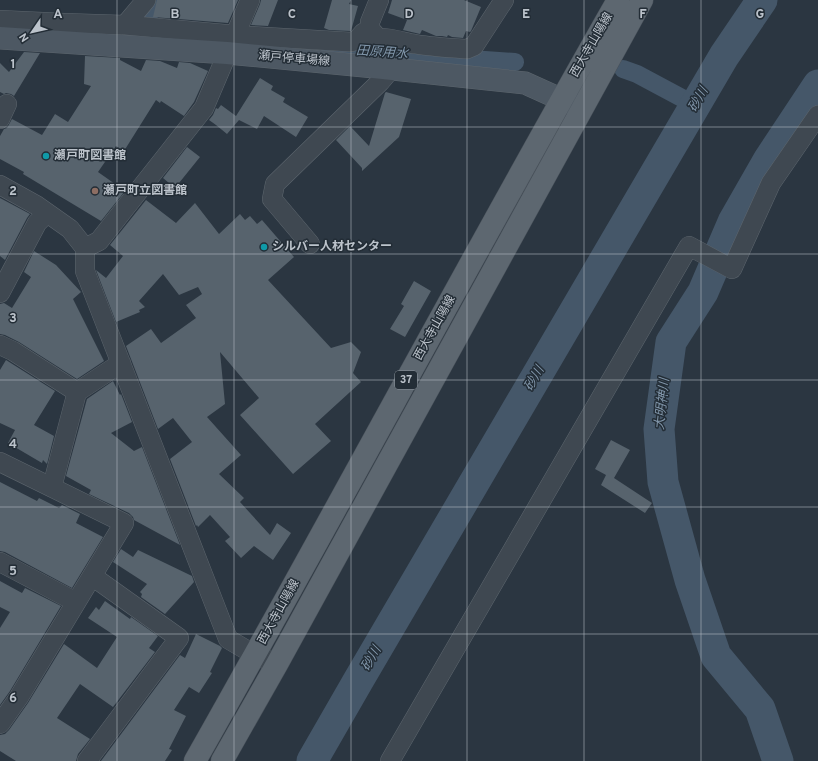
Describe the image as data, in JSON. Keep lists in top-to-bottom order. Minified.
{"streets":{"main road":["西大寺山陽線","瀬戸停車場線","37"]},"crossings":[["西大寺山陽線","瀬戸停車場線"]],"water":["田原用水","砂川","大明神川"],"places":["瀬戸町図書館","瀬戸町立図書館","シルバー人材センター"],"north":"bottom left","grid":{"columns":["A","B","C","D","E","F","G"],"rows":["1","2","3","4","5","6"]}}
